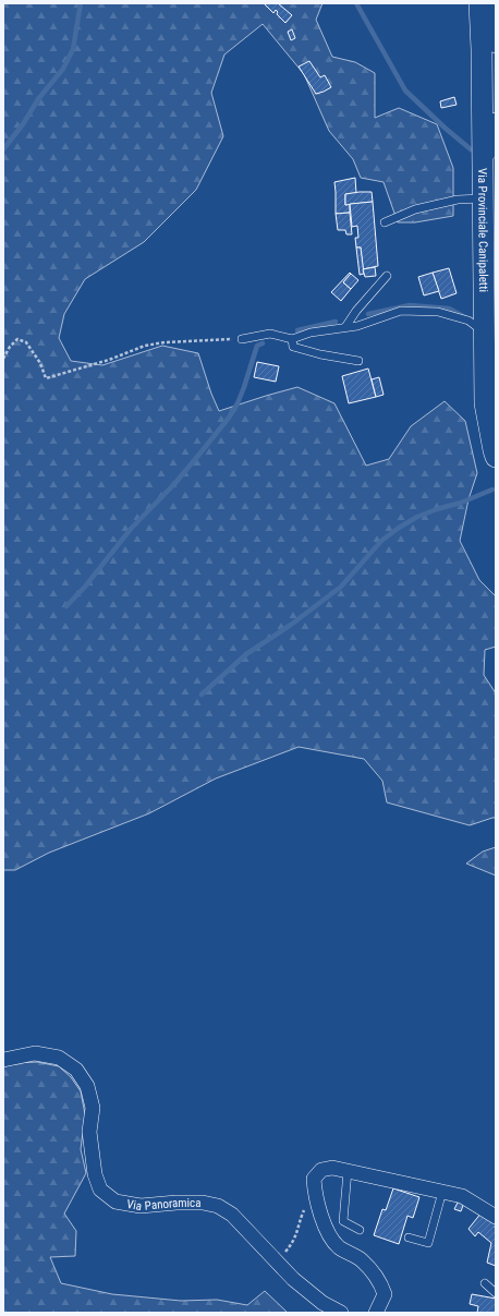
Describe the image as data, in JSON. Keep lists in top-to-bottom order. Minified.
{"streets":{"main road":["Via Provinciale Canipaletti"],"street":["Via Panoramica"]}}
